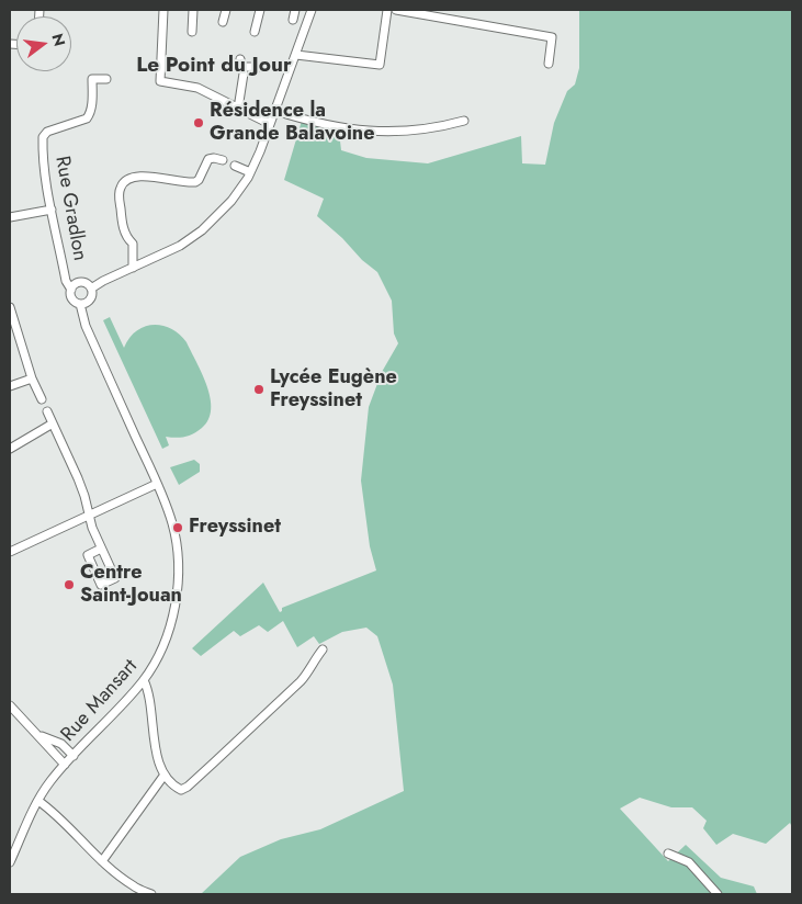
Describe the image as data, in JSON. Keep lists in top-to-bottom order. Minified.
{"streets":{"street":["Rue Gradlon","Rue Mansart"]},"crossings":[["Rue Gradlon","Rue Mansart"]],"districts":["Le Point du Jour"],"places":["Résidence la Grande Balavoine","Lycée Eugène Freyssinet","Freyssinet","Centre Saint-Jouan"],"north":"right"}
